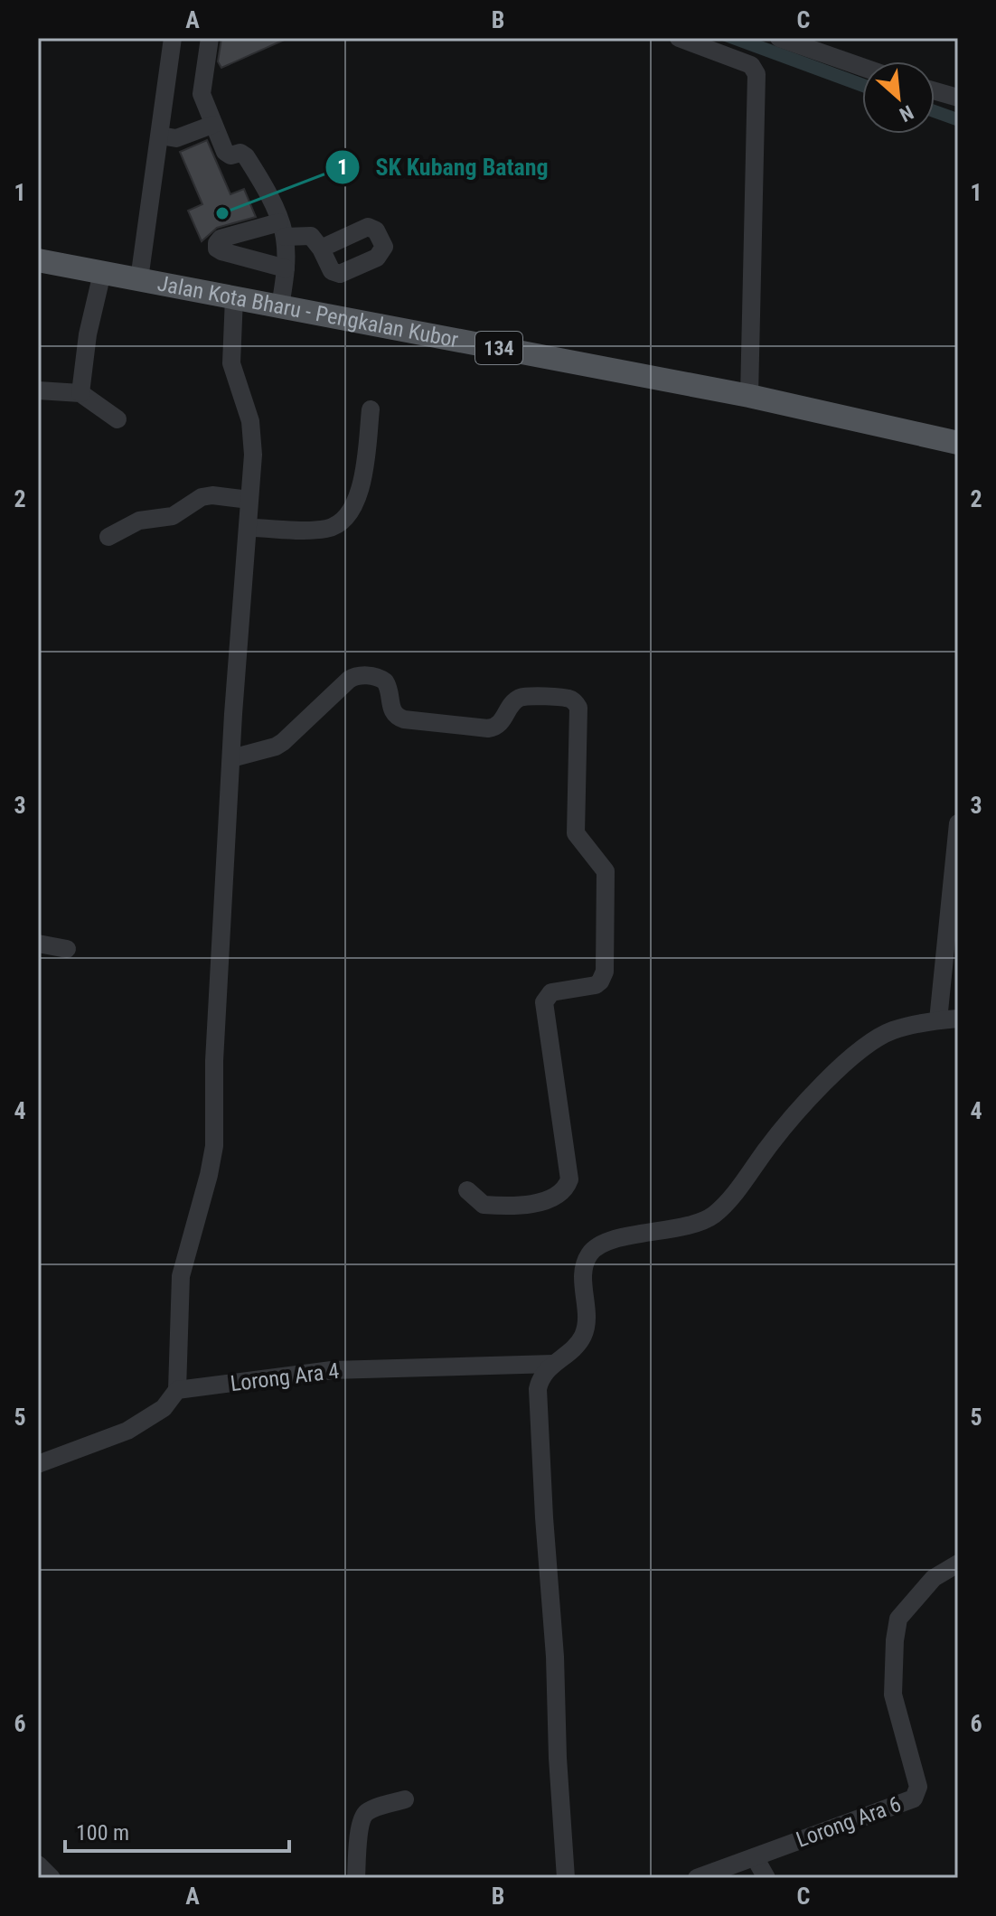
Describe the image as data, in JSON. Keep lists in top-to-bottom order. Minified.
{"streets":{"main road":["Jalan Kota Bharu - Pengkalan Kubor","134"],"street":["Lorong Ara 4","Lorong Ara 6"]},"places":["SK Kubang Batang"],"scale_bar":"100 m","north":"bottom right","grid":{"columns":["A","B","C"],"rows":["1","2","3","4","5","6"]}}
